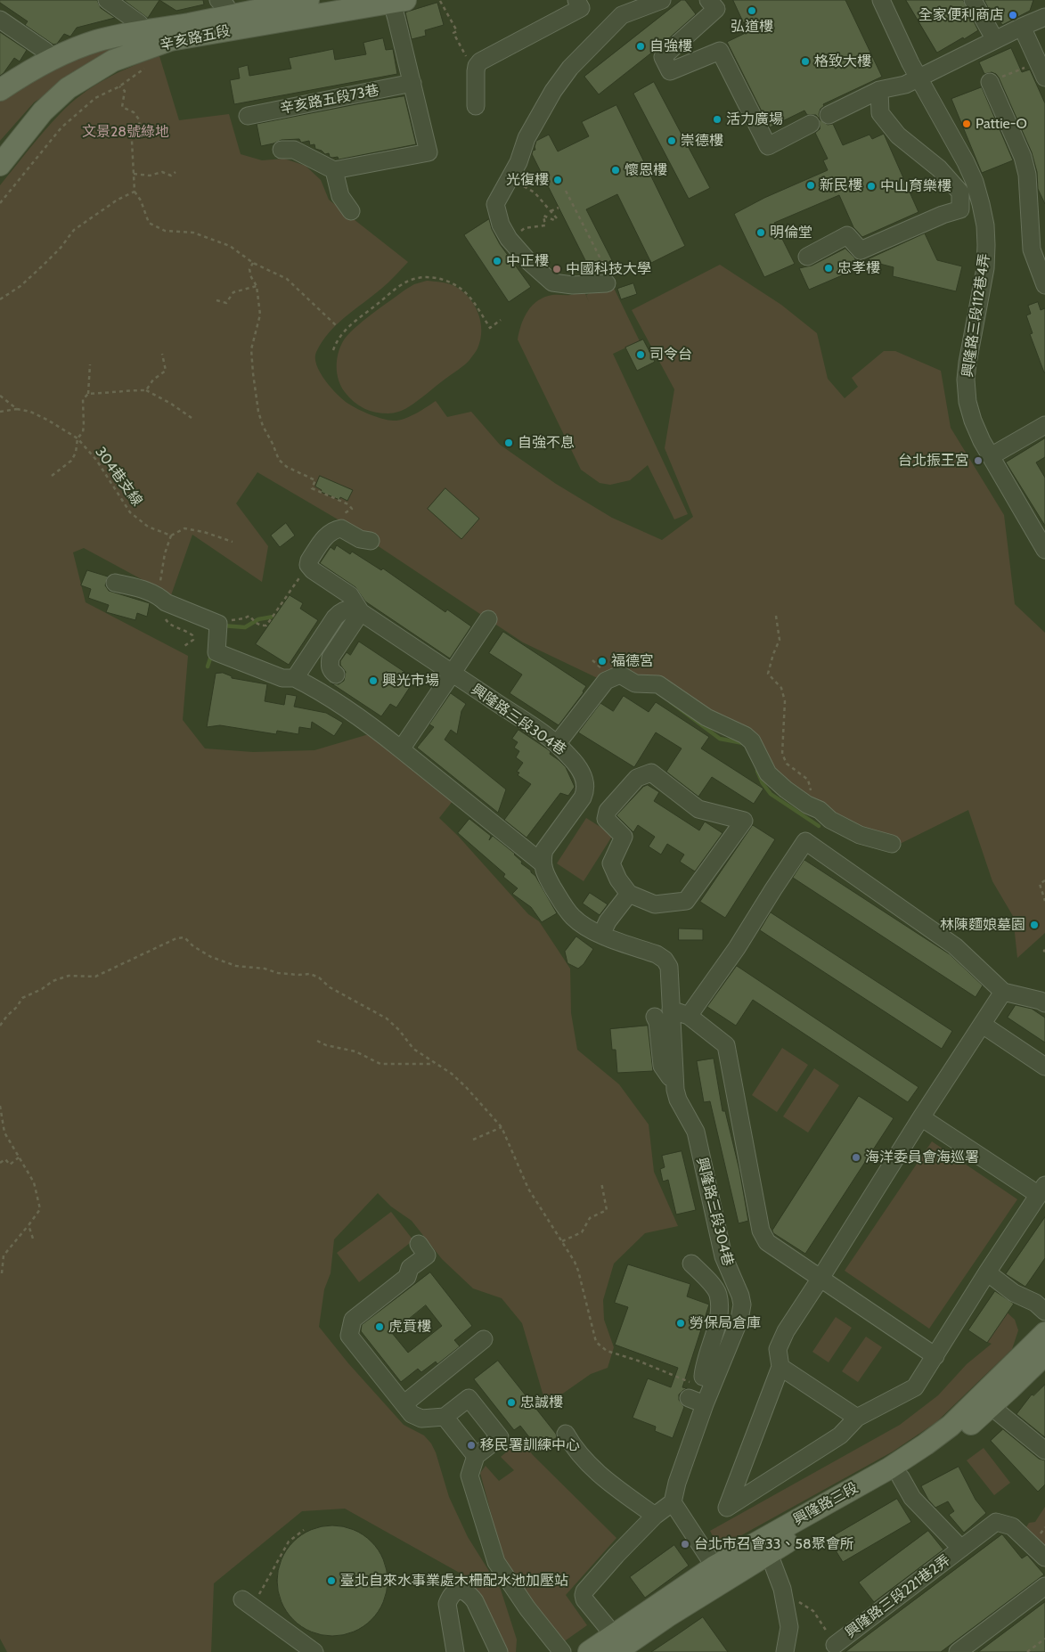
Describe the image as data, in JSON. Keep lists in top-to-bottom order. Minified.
{"streets":{"main road":["辛亥路五段","興隆路三段"],"street":["辛亥路五段73巷","興隆路三段112巷4弄","興隆路三段304巷","興隆路三段221巷2弄"],"path":["304巷支線"]},"parks":["文景28號綠地"],"places":["弘道樓","全家便利商店","自強樓","格致大樓","活力廣場","Pattie-O","崇德樓","懷恩樓","光復樓","新民樓","中山育樂樓","明倫堂","中正樓","忠孝樓","中國科技大學","司令台","自強不息","台北振王宮","福德宮","興光市場","林陳麵娘墓園","海洋委員會海巡署","勞保局倉庫","虎賁樓","忠誠樓","移民署訓練中心","台北市召會33、58聚會所","臺北自來水事業處木柵配水池加壓站"]}
